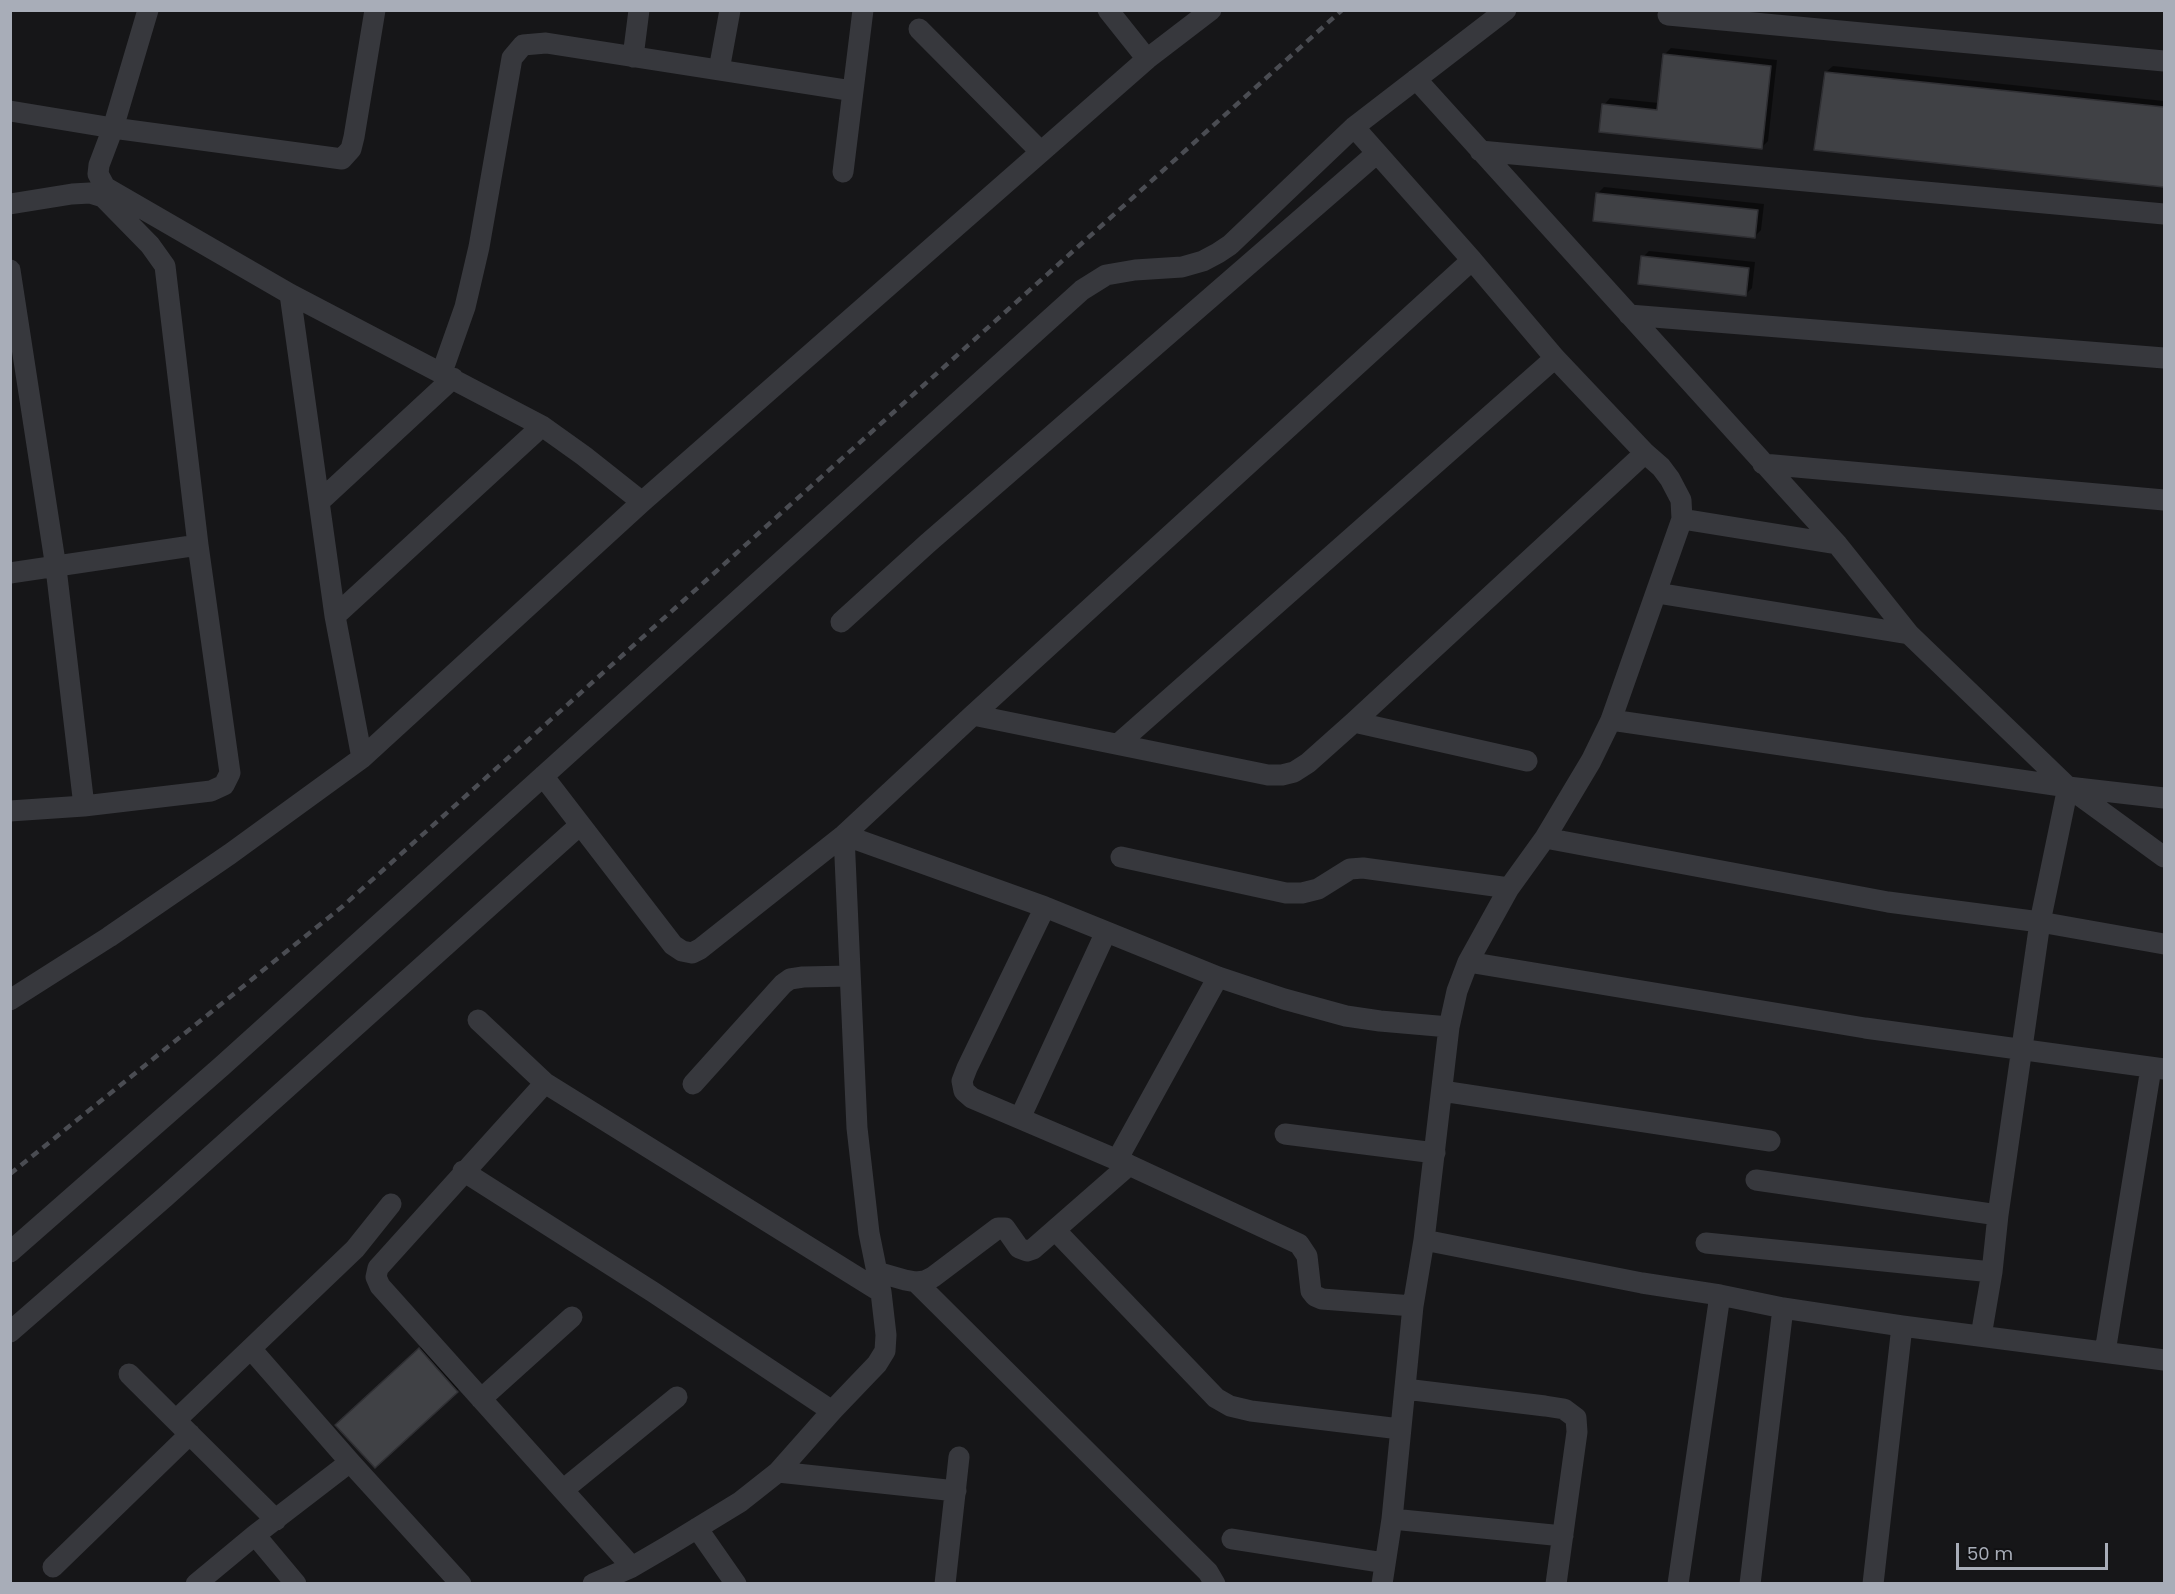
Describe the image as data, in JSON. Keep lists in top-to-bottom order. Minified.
{"scale_bar":"50 m"}
